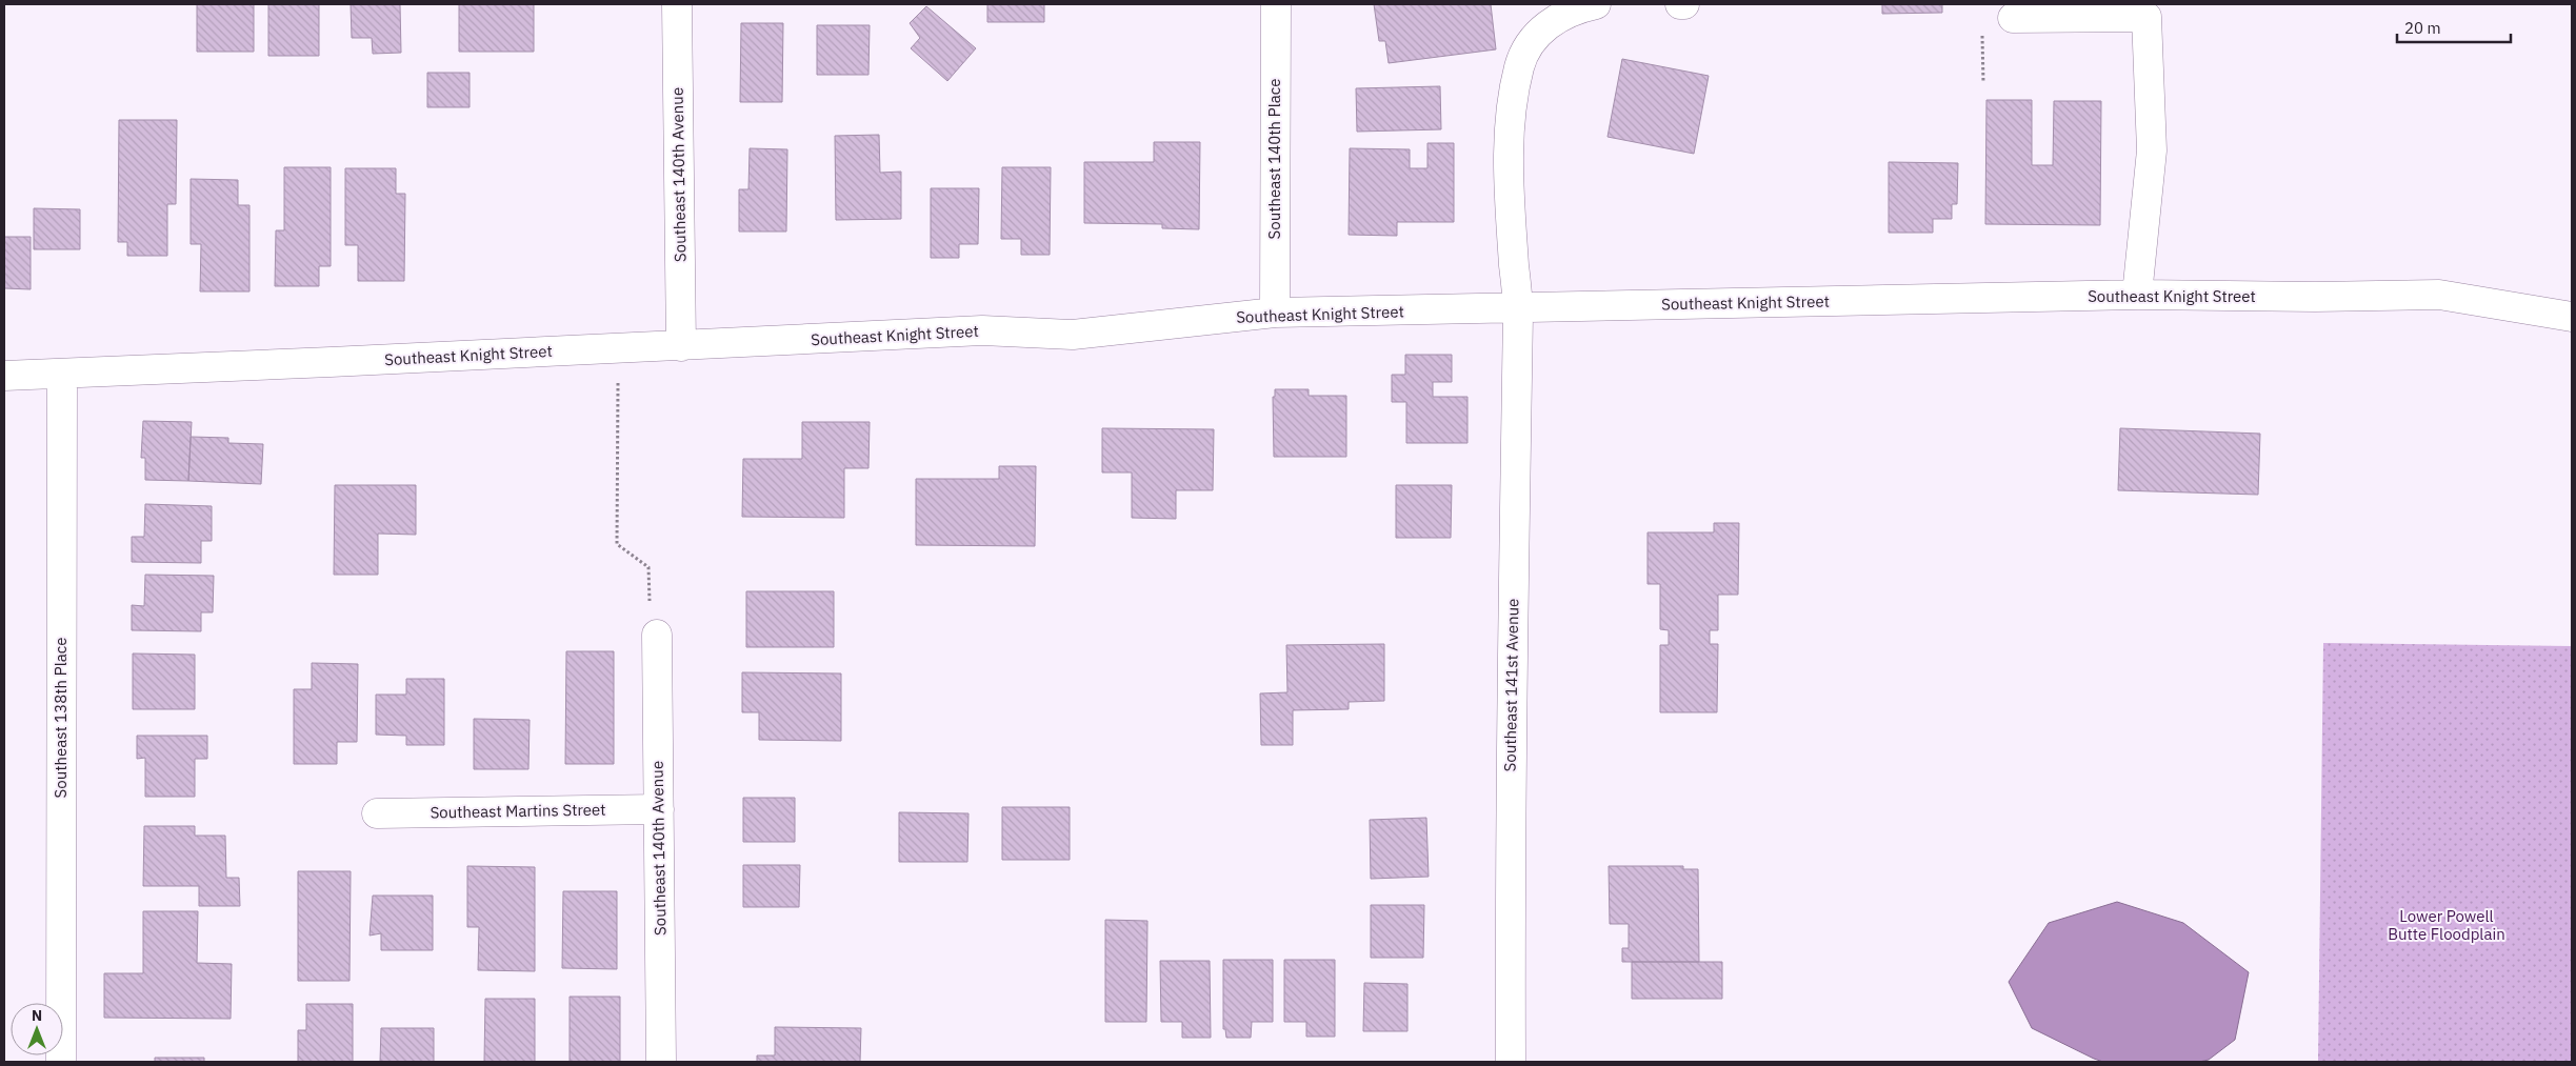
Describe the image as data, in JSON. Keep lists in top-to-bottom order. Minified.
{"streets":{"street":["Southeast 140th Place","Southeast 140th Avenue","Southeast Knight Street","Southeast 141st Avenue","Southeast 138th Place","Southeast Martins Street"]},"crossings":[["Southeast 140th Place","Southeast Knight Street"],["Southeast 140th Avenue","Southeast Knight Street"],["Southeast 140th Avenue","Southeast Martins Street"],["Southeast Knight Street","Southeast 141st Avenue"],["Southeast Knight Street","Southeast 138th Place"]],"parks":["Lower Powell Butte Floodplain"],"scale_bar":"20 m","north":"top"}
